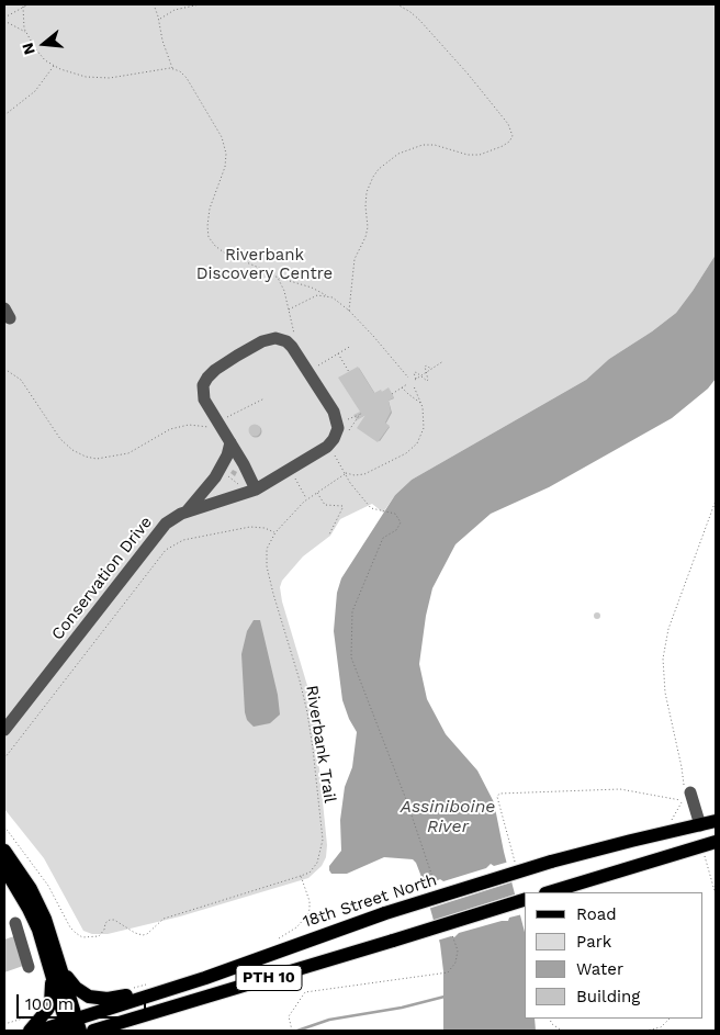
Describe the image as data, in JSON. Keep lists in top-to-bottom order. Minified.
{"streets":{"main road":["18th Street North","PTH 10"],"street":["Conservation Drive"],"path":["Riverbank Trail"]},"water":["Assiniboine River"],"parks":["Riverbank Discovery Centre"],"legend":["Road","Park","Water","Building"],"scale_bar":"100 m","north":"left"}
